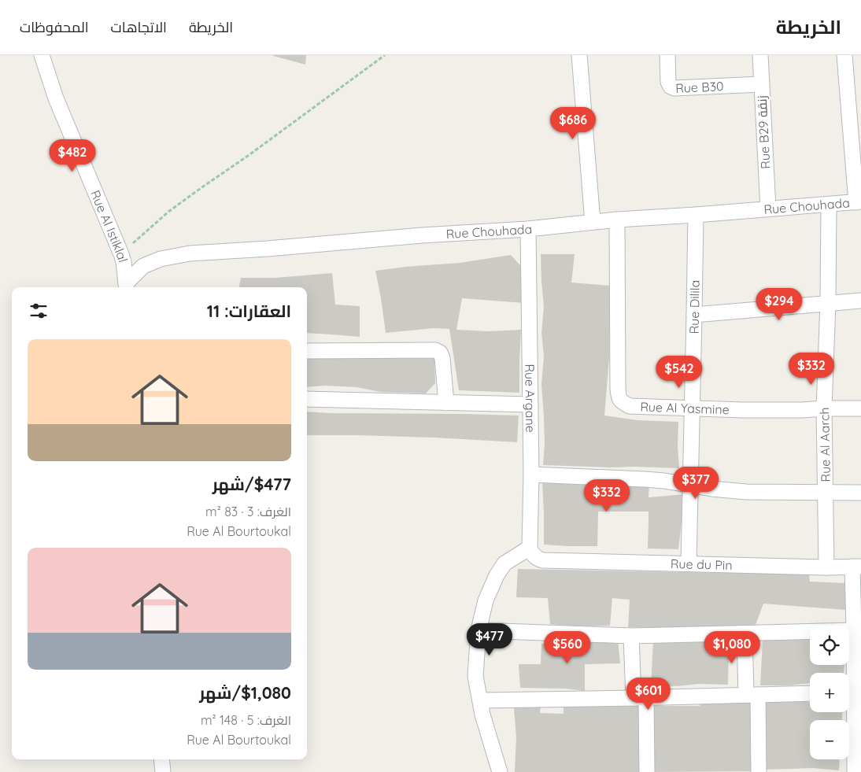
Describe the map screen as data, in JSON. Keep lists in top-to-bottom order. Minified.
{"streets":{"street":["Rue B30","Rue B29 زنقة","Rue Chouhada","Rue Al Istiklal","Rue Dilila","Rue Argane","Rue Al Yasmine","Rue Al Aarch","Rue du Pin"]},"crossings":[["Rue B30","Rue B29 زنقة"],["Rue B29 زنقة","Rue Chouhada"],["Rue Chouhada","Rue Al Istiklal"],["Rue Chouhada","Rue Dilila"],["Rue Chouhada","Rue Argane"],["Rue Chouhada","Rue Al Yasmine"],["Rue Chouhada","Rue Al Aarch"],["Rue Dilila","Rue Al Yasmine"],["Rue Dilila","Rue du Pin"],["Rue Argane","Rue du Pin"],["Rue Al Yasmine","Rue Al Aarch"],["Rue Al Aarch","Rue du Pin"]],"page":{"header":"الخريطة","nav":["الخريطة","الاتجاهات","المحفوظات"],"price":["$686","$482","$294","$332","$542","$377","$332","$477","$560","$1,080","$601"],"heading":"العقارات: 11","list":[{"name":"$477/شهر","note":"الغرف: 3 · 83 m² · Rue Al Bourtoukal"},{"name":"$1,080/شهر","note":"الغرف: 5 · 148 m² · Rue Al Bourtoukal"}],"map_buttons":["+","−"]}}
